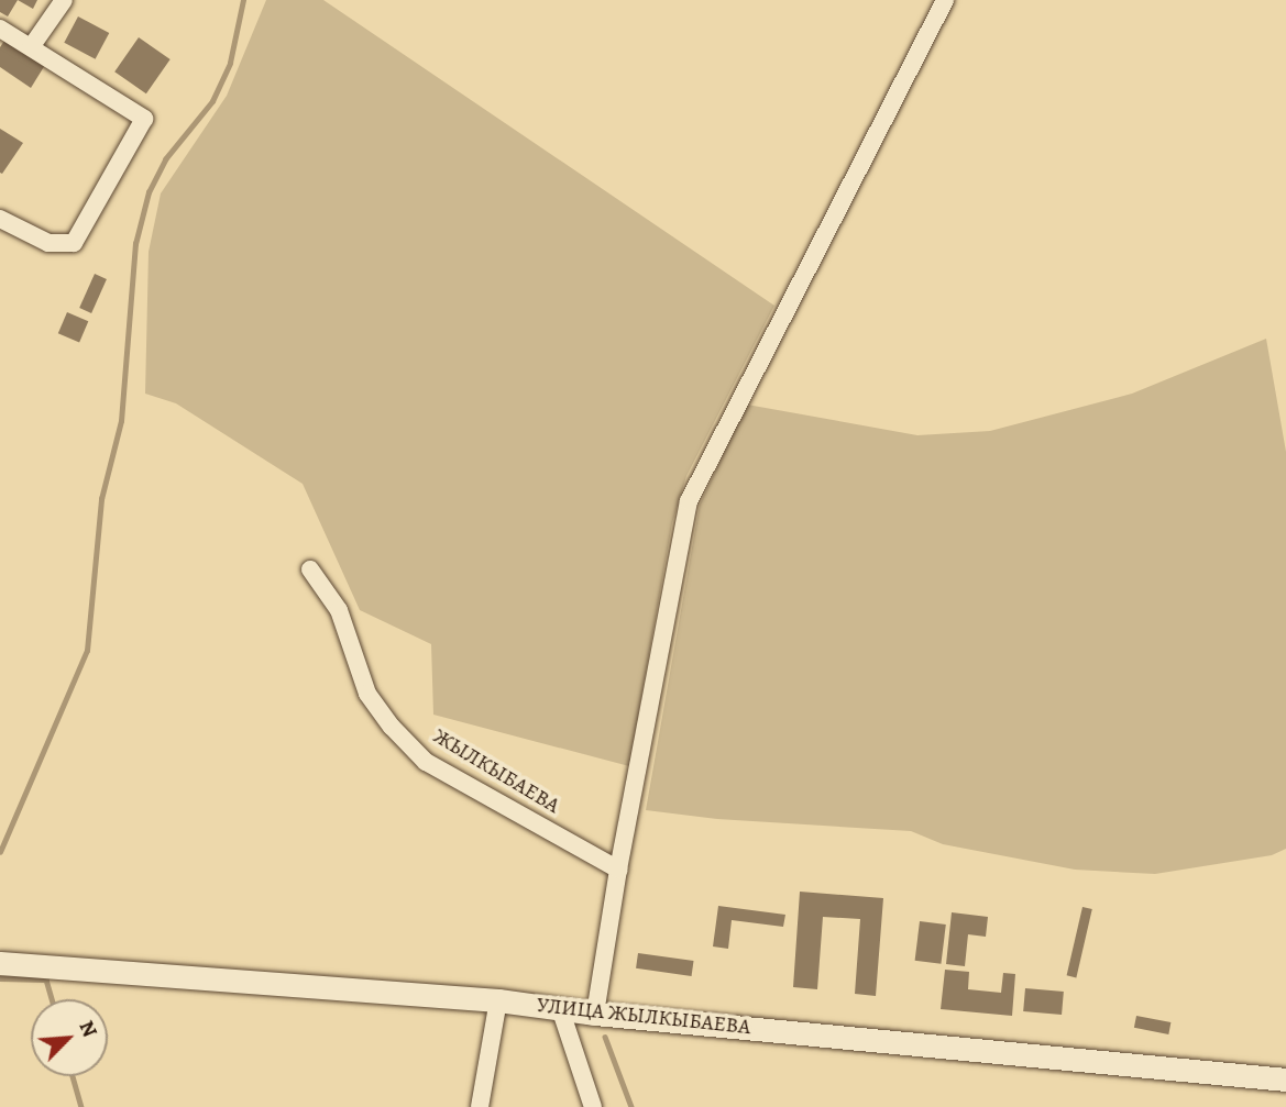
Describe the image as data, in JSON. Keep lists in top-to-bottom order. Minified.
{"streets":{"main road":["УЛИЦА ЖЫЛКЫБАЕВА"],"street":["ЖЫЛКЫБАЕВА"]},"north":"top right"}
